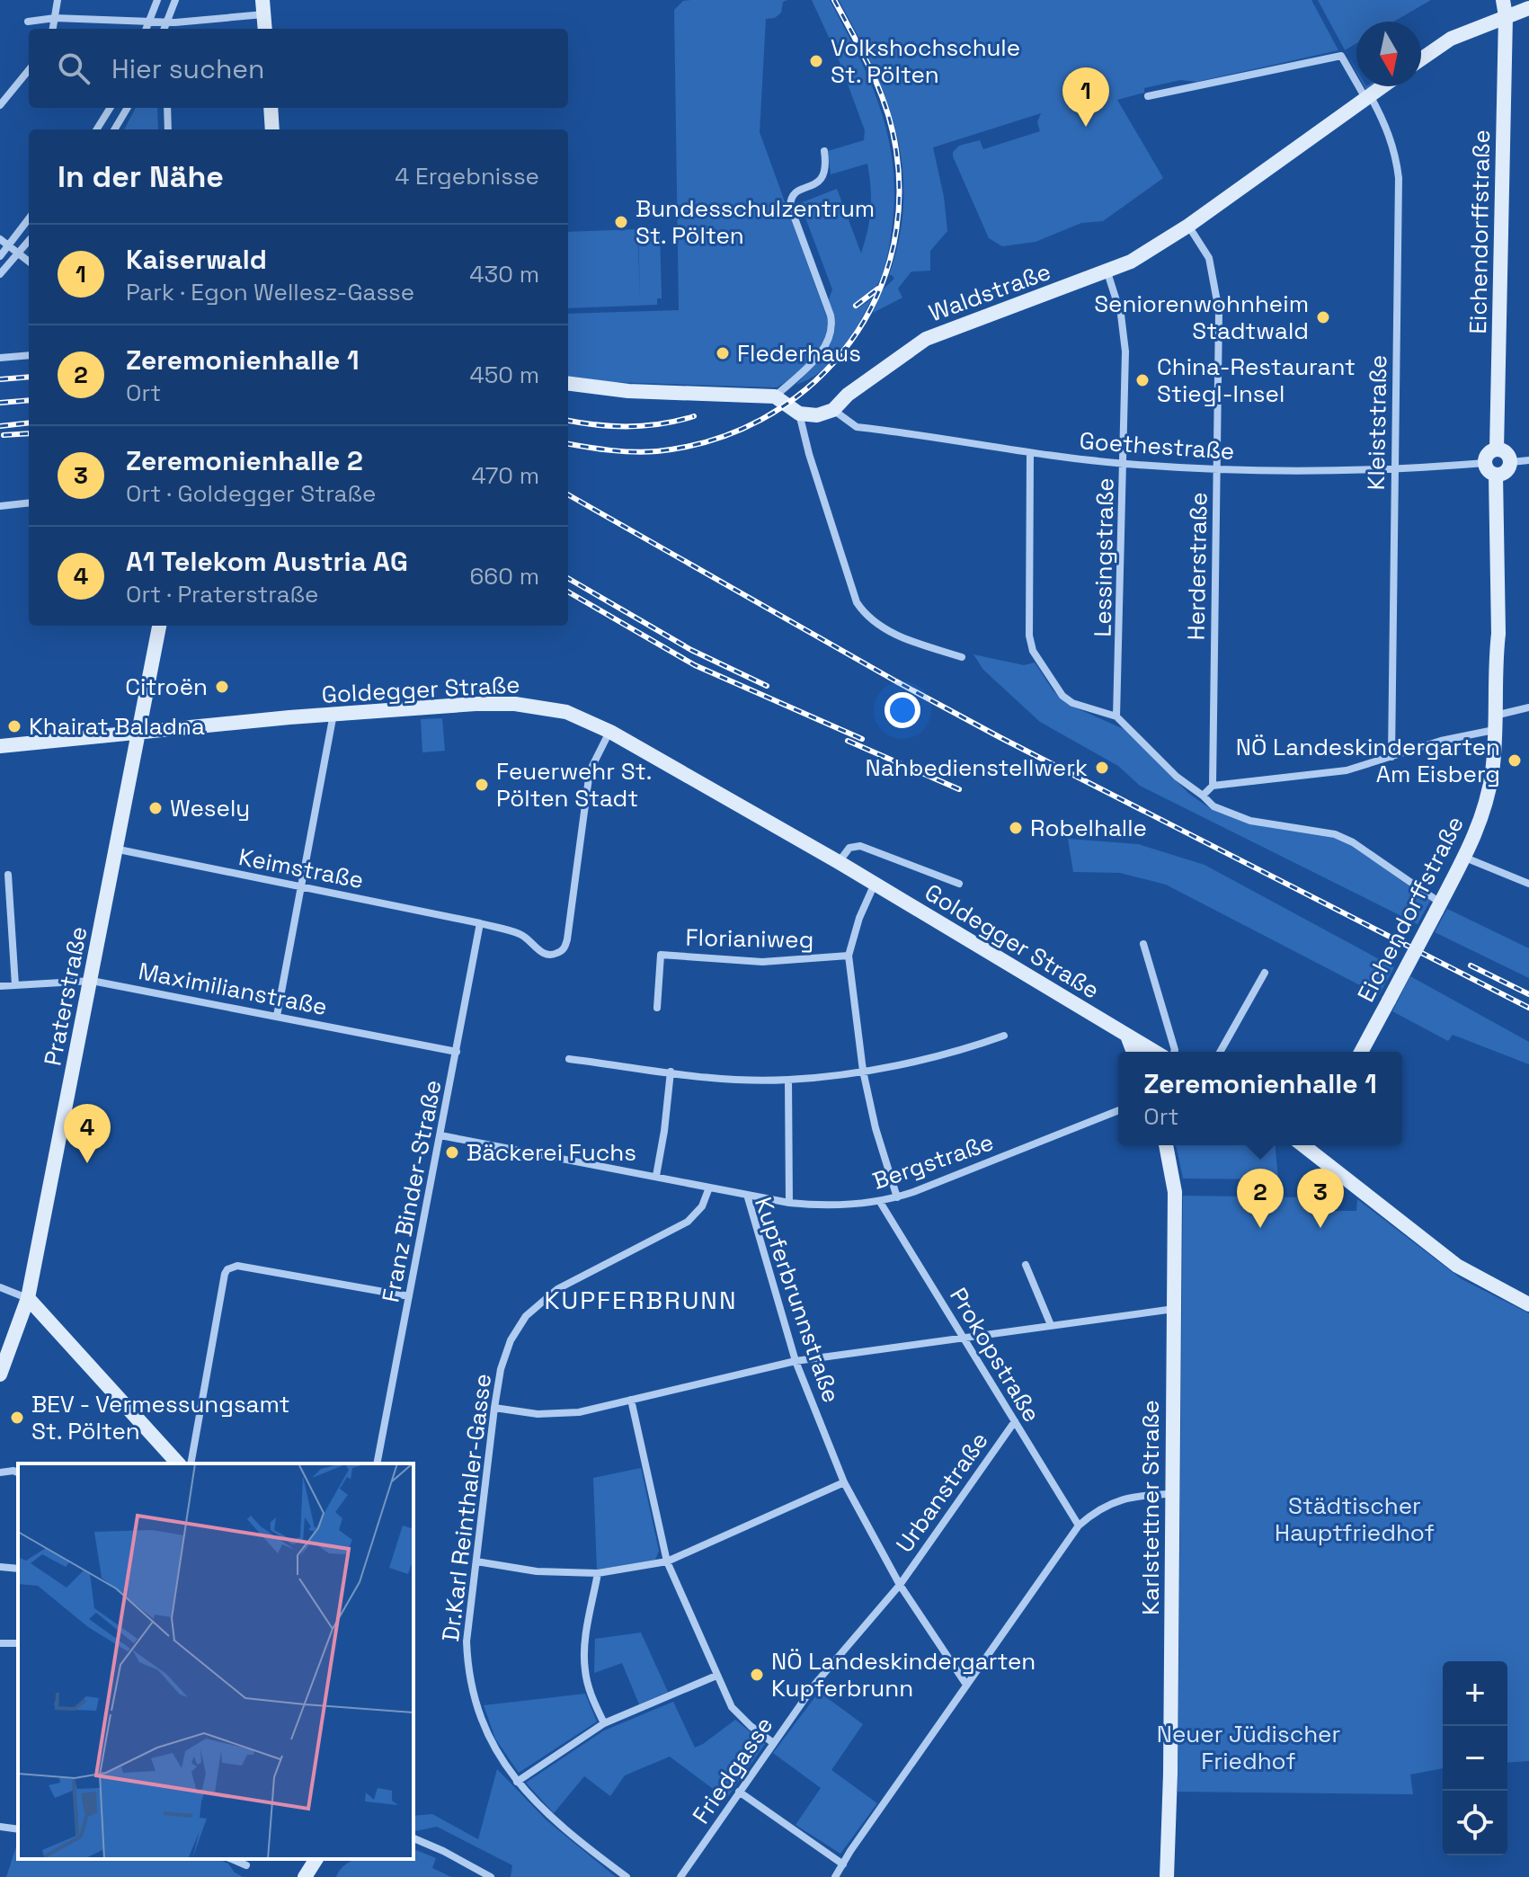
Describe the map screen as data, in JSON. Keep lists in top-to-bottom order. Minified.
{"streets":{"street":["Eichendorffstraße","Waldstraße","Kleiststraße","Goethestraße","Lessingstraße","Herderstraße","Goldegger Straße","Keimstraße","Florianiweg","Maximilianstraße","Praterstraße","Bergstraße","Franz Binder-Straße","Kupferbrunnstraße","Prokopstraße","Urbanstraße","Dr.Karl Reinthaler-Gasse","Karlstettner Straße","Friedgasse"]},"crossings":[["Eichendorffstraße","Goethestraße"],["Waldstraße","Kleiststraße"],["Waldstraße","Goethestraße"],["Waldstraße","Lessingstraße"],["Waldstraße","Herderstraße"],["Kleiststraße","Goethestraße"],["Goethestraße","Lessingstraße"],["Goethestraße","Herderstraße"],["Goldegger Straße","Keimstraße"],["Goldegger Straße","Praterstraße"],["Keimstraße","Praterstraße"],["Keimstraße","Franz Binder-Straße"],["Maximilianstraße","Praterstraße"],["Maximilianstraße","Franz Binder-Straße"],["Bergstraße","Kupferbrunnstraße"],["Bergstraße","Prokopstraße"],["Franz Binder-Straße","Kupferbrunnstraße"],["Kupferbrunnstraße","Urbanstraße"],["Kupferbrunnstraße","Dr.Karl Reinthaler-Gasse"],["Kupferbrunnstraße","Friedgasse"],["Prokopstraße","Urbanstraße"],["Urbanstraße","Friedgasse"]],"districts":["KUPFERBRUNN"],"parks":["Städtischer Hauptfriedhof","Neuer Jüdischer Friedhof"],"places":["Volkshochschule St. Pölten","Bundesschulzentrum St. Pölten","Seniorenwohnheim Stadtwald","Flederhaus","China-Restaurant Stiegl-Insel","Citroën","Khairat Baladna","NÖ Landeskindergarten Am Eisberg","Nahbedienstellwerk","Feuerwehr St. Pölten Stadt","Wesely","Robelhalle","Bäckerei Fuchs","BEV - Vermessungsamt St. Pölten","NÖ Landeskindergarten Kupferbrunn"],"north":"bottom","page":{"search":"Hier suchen","pins":["1","4","2","3"],"heading":["In der Nähe","4 Ergebnisse"],"list":[{"mark":"1","name":"Kaiserwald","note":"Park · Egon Wellesz-Gasse","value":"430 m"},{"mark":"2","name":"Zeremonienhalle 1","note":"Ort","value":"450 m"},{"mark":"3","name":"Zeremonienhalle 2","note":"Ort · Goldegger Straße","value":"470 m"},{"mark":"4","name":"A1 Telekom Austria AG","note":"Ort · Praterstraße","value":"660 m"}],"popup":["Zeremonienhalle 1","Ort"],"map_buttons":["+","−"]}}
